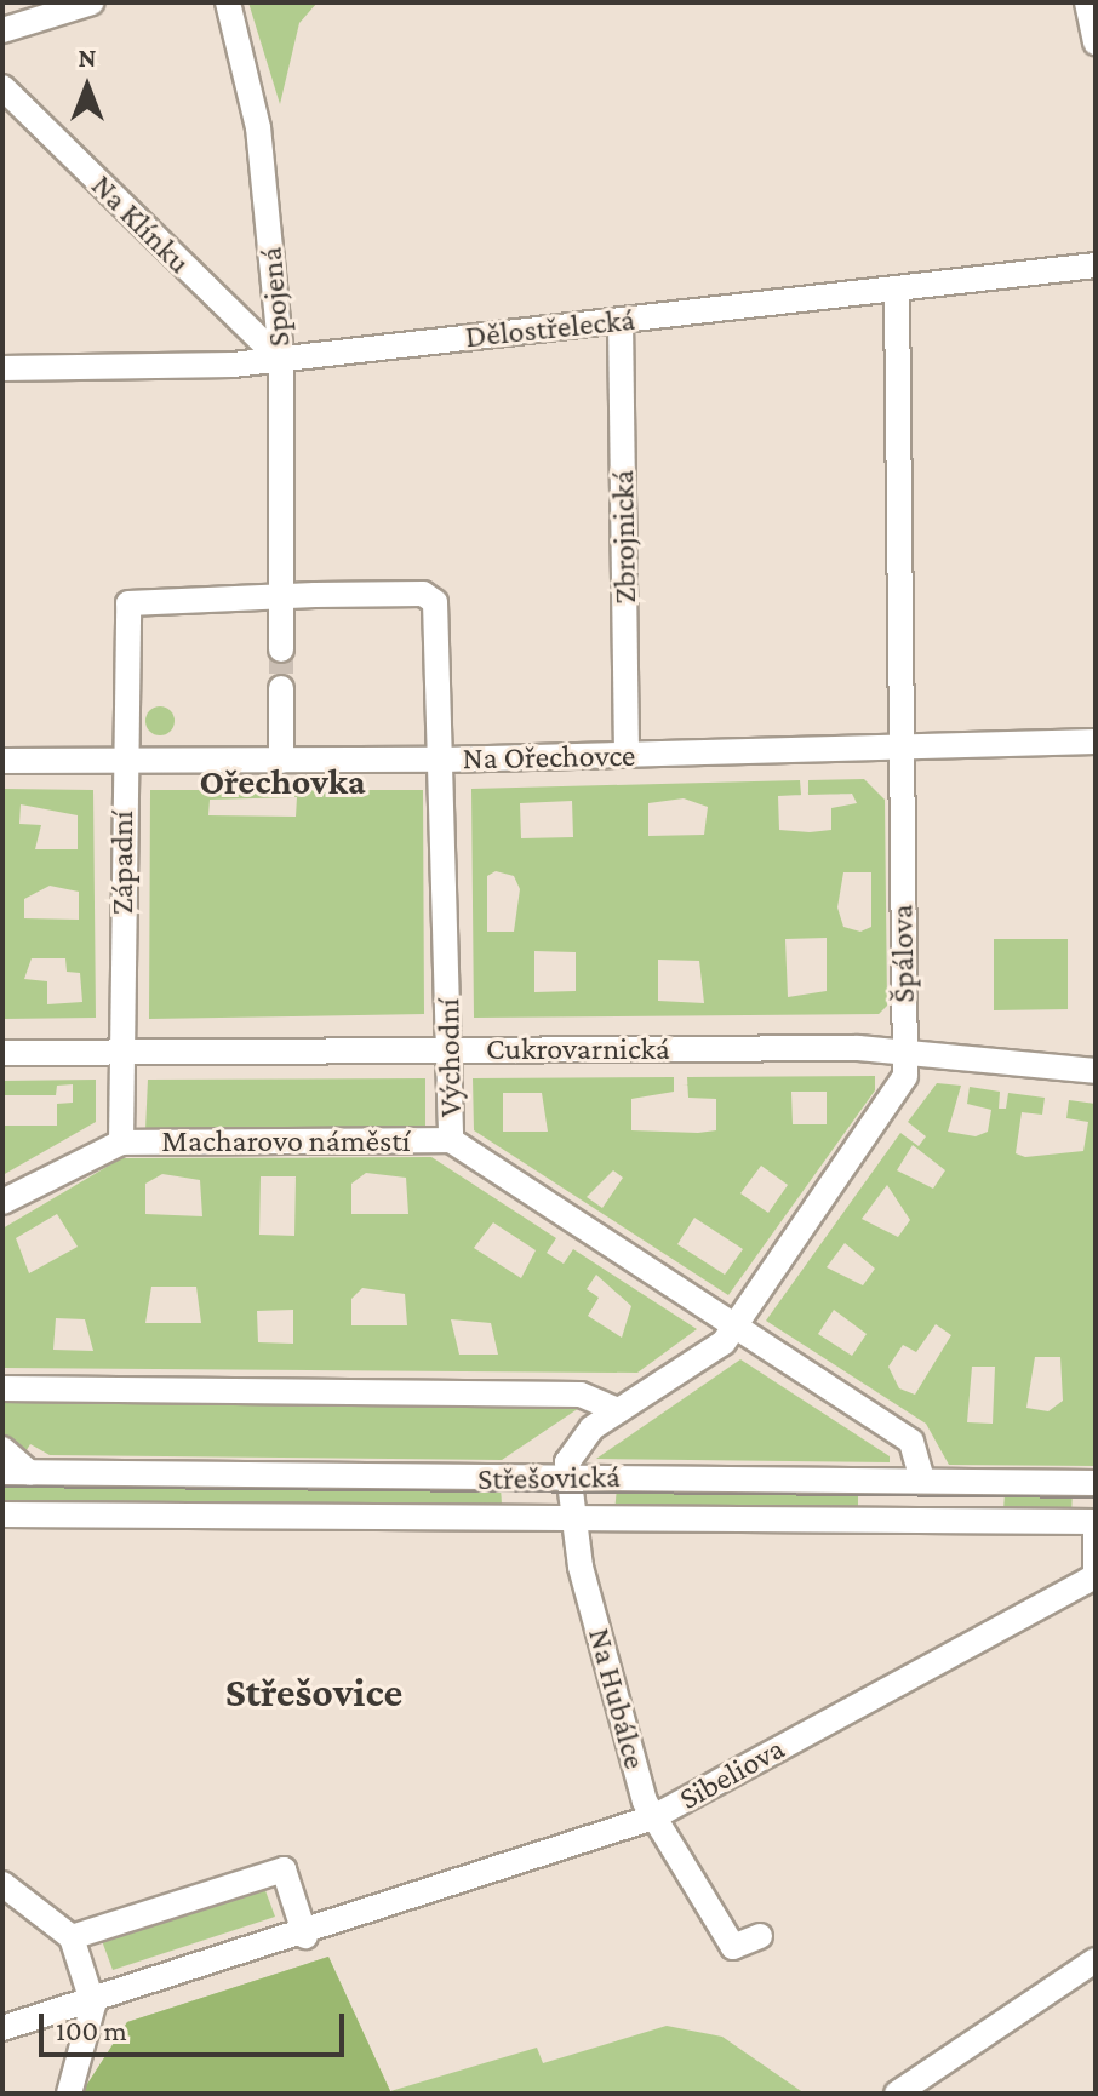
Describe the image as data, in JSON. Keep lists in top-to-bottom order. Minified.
{"streets":{"street":["Na Klínku","Spojená","Dělostřelecká","Zbrojnická","Na Ořechovce","Západní","Špálova","Cukrovarnická","Východní","Macharovo náměstí","Střešovická","Na Hubálce","Sibeliova"]},"crossings":[["Na Klínku","Spojená"],["Na Klínku","Dělostřelecká"],["Spojená","Dělostřelecká"],["Spojená","Západní"],["Spojená","Východní"],["Dělostřelecká","Zbrojnická"],["Dělostřelecká","Špálova"],["Zbrojnická","Na Ořechovce"],["Na Ořechovce","Západní"],["Na Ořechovce","Špálova"],["Na Ořechovce","Východní"],["Západní","Cukrovarnická"],["Západní","Východní"],["Západní","Macharovo náměstí"],["Špálova","Cukrovarnická"],["Špálova","Východní"],["Špálova","Střešovická"],["Špálova","Na Hubálce"],["Cukrovarnická","Východní"],["Východní","Macharovo náměstí"],["Východní","Střešovická"],["Střešovická","Na Hubálce"],["Na Hubálce","Sibeliova"]],"districts":["Ořechovka","Střešovice"],"scale_bar":"100 m","north":"top"}
